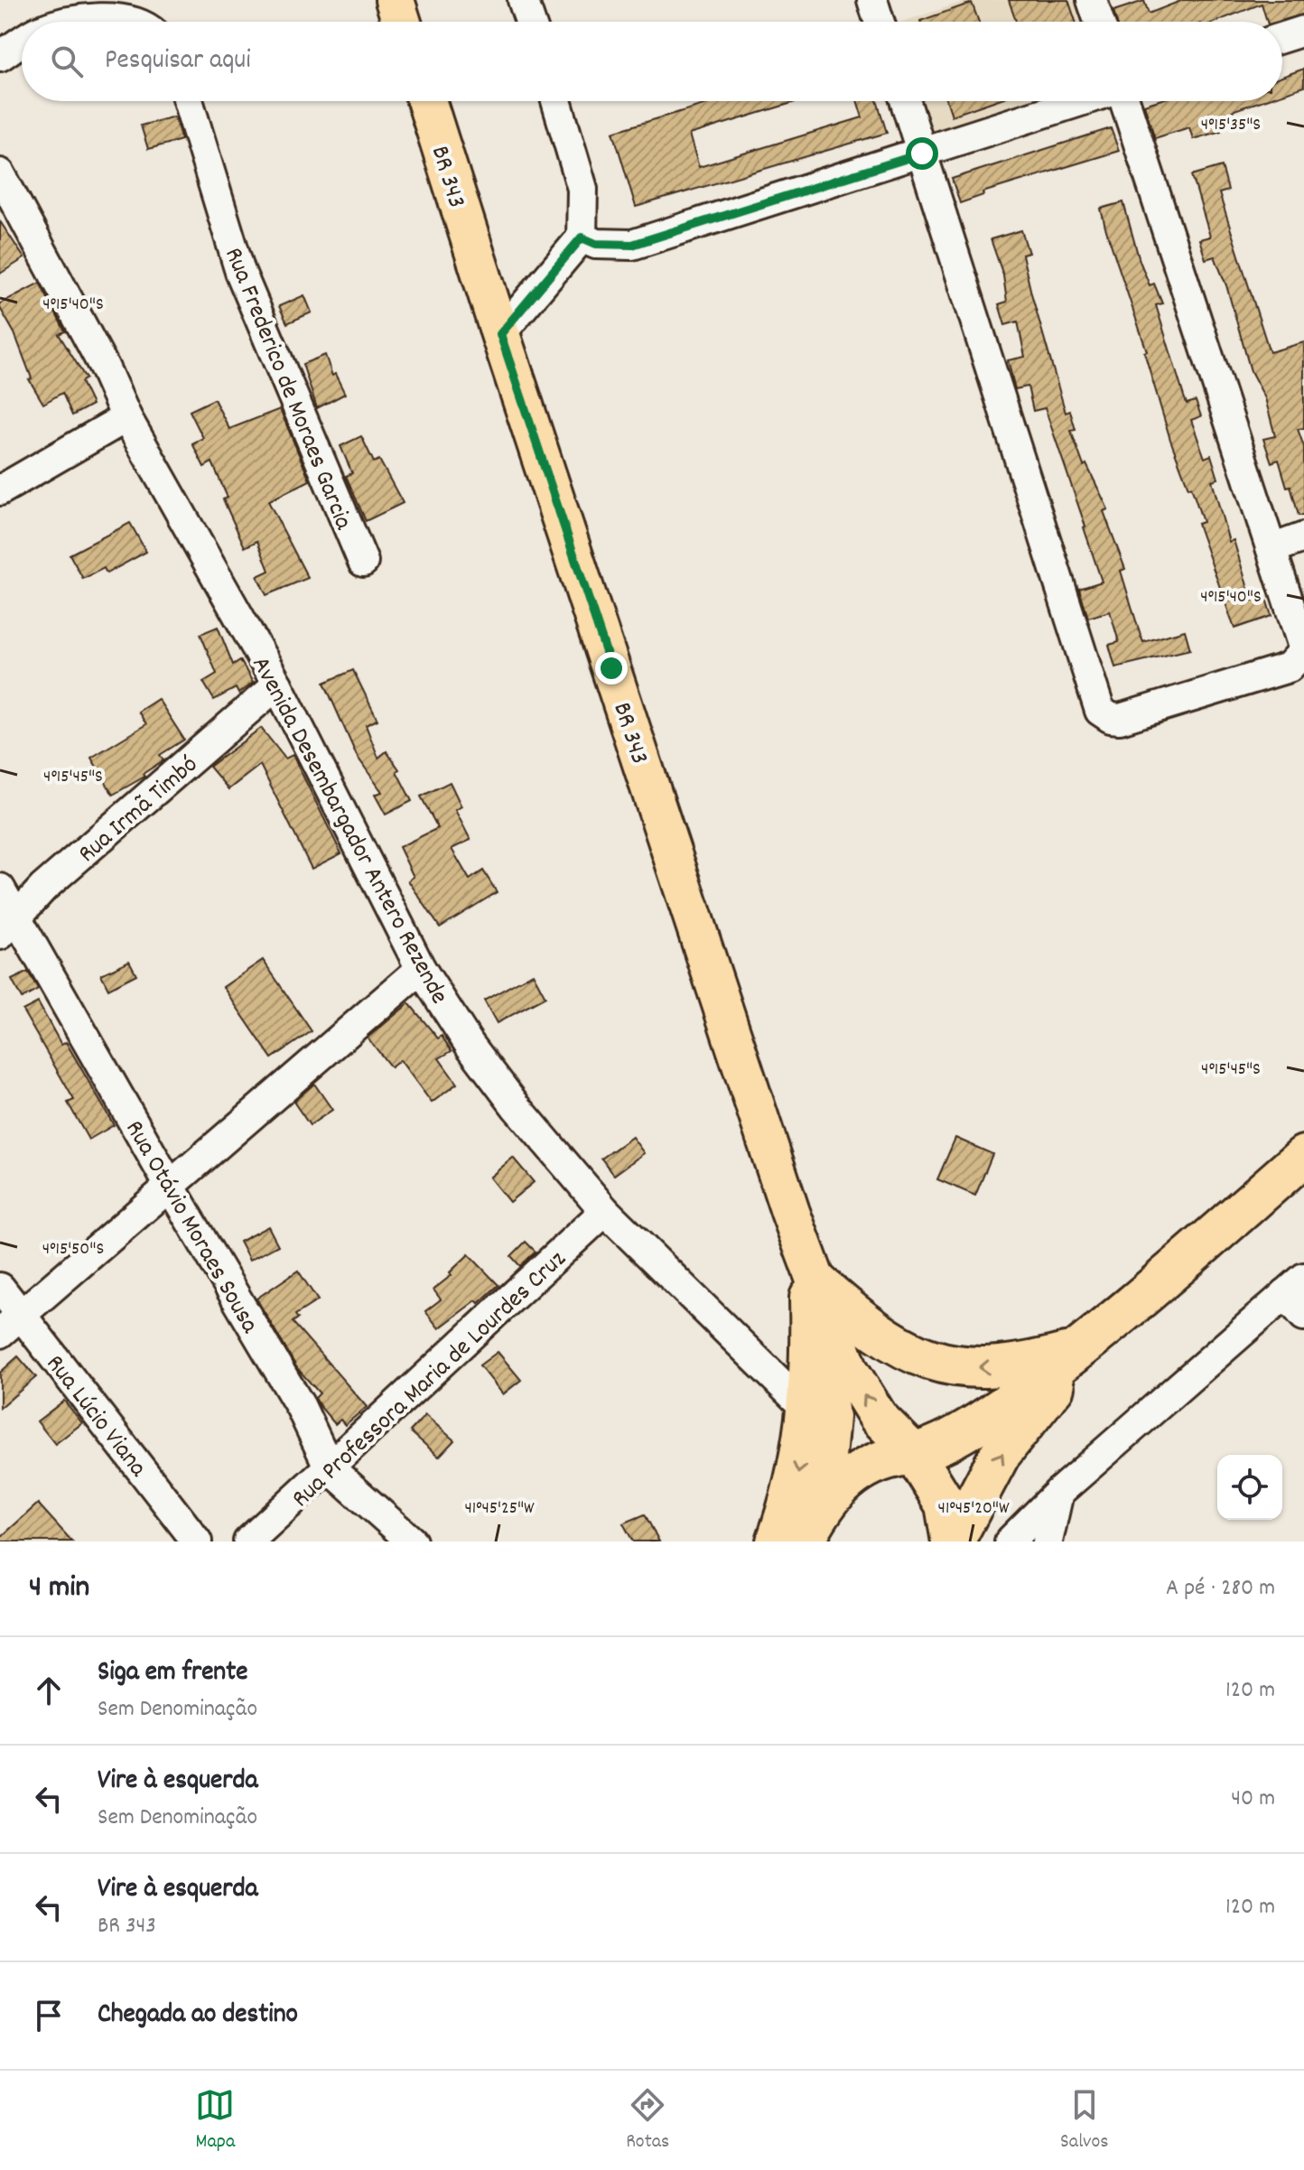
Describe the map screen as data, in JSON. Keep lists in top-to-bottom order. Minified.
{"streets":{"main road":["BR 343"],"street":["Rua Frederico de Moraes Garcia","Rua Irmã Timbó","Avenida Desembargador Antero Rezende","Rua Otávio Moraes Sousa","Rua Professora Maria de Lourdes Cruz","Rua Lúcio Viana"]},"crossings":[["Rua Irmã Timbó","Avenida Desembargador Antero Rezende"],["Rua Irmã Timbó","Rua Otávio Moraes Sousa"],["Avenida Desembargador Antero Rezende","Rua Professora Maria de Lourdes Cruz"],["Rua Otávio Moraes Sousa","Rua Professora Maria de Lourdes Cruz"]],"page":{"search":"Pesquisar aqui","heading":["4 min","A pé · 280 m"],"list":[["Siga em frente","Sem Denominação","120 m"],["Vire à esquerda","Sem Denominação","40 m"],["Vire à esquerda","BR 343","120 m"],"Chegada ao destino"],"nav":["Mapa","Rotas","Salvos"]},"coordinates":["4°15'35\"S","4°15'40\"S","4°15'45\"S","4°15'50\"S","41°45'25\"W","41°45'20\"W"]}
